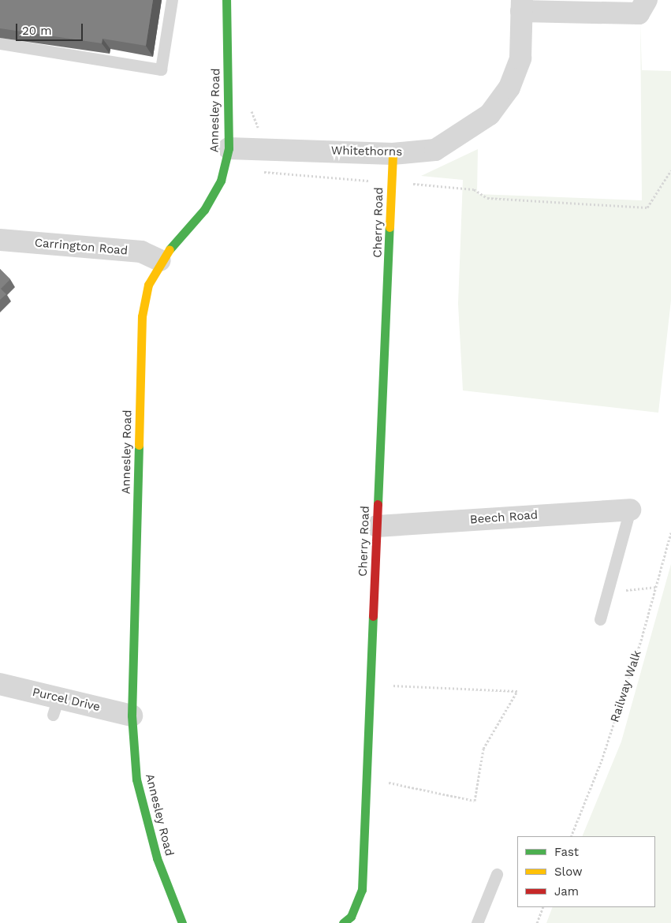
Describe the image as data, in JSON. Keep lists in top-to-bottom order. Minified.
{"streets":{"street":["Annesley Road","Whitethorns","Cherry Road","Carrington Road","Beech Road","Purcel Drive"],"path":["Railway Walk"]},"crossings":[["Annesley Road","Whitethorns"],["Annesley Road","Carrington Road"],["Annesley Road","Purcel Drive"],["Whitethorns","Cherry Road"],["Cherry Road","Beech Road"]],"legend":["Fast","Slow","Jam"],"scale_bar":"20 m"}
